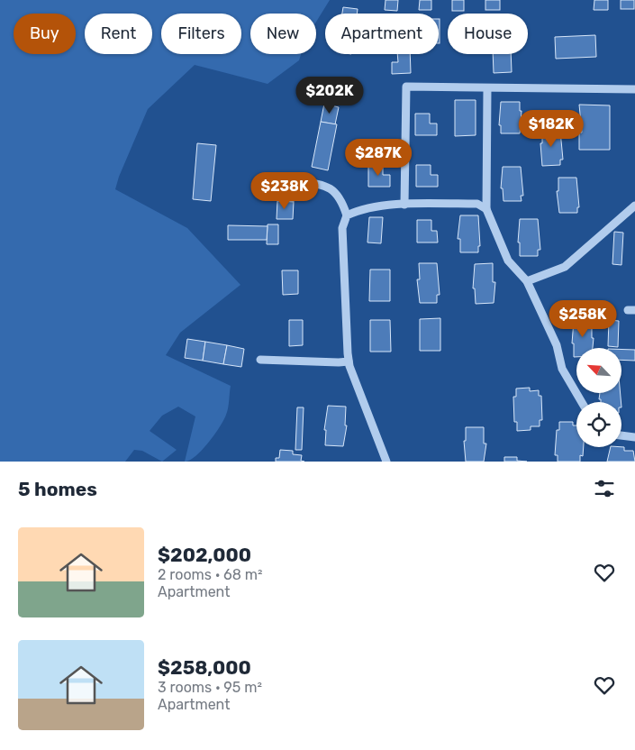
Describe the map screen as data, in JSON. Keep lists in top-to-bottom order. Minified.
{"north":"top left","page":{"chip":["Buy","Rent","Filters","New","Apartment","House"],"price":["$202K","$182K","$287K","$238K","$258K"],"heading":"5 homes","list":[{"name":"$202,000","note":"2 rooms · 68 m² · Apartment"},{"name":"$258,000","note":"3 rooms · 95 m² · Apartment"}]}}
